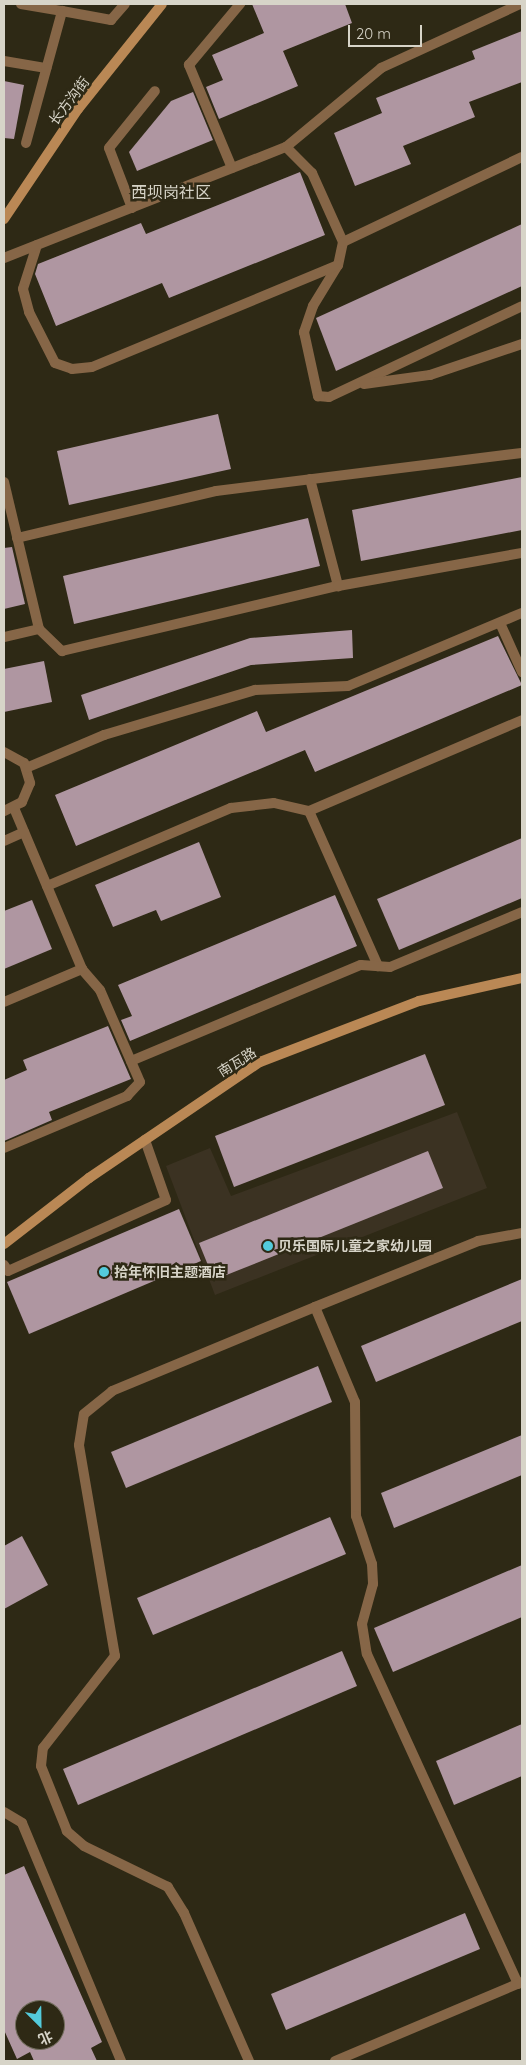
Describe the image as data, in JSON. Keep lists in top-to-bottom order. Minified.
{"streets":{"street":["长方沟街","南瓦路"]},"districts":["西坝岗社区"],"places":["贝乐国际儿童之家幼儿园","拾年怀旧主题酒店"],"scale_bar":"20 m","north":"bottom right"}
